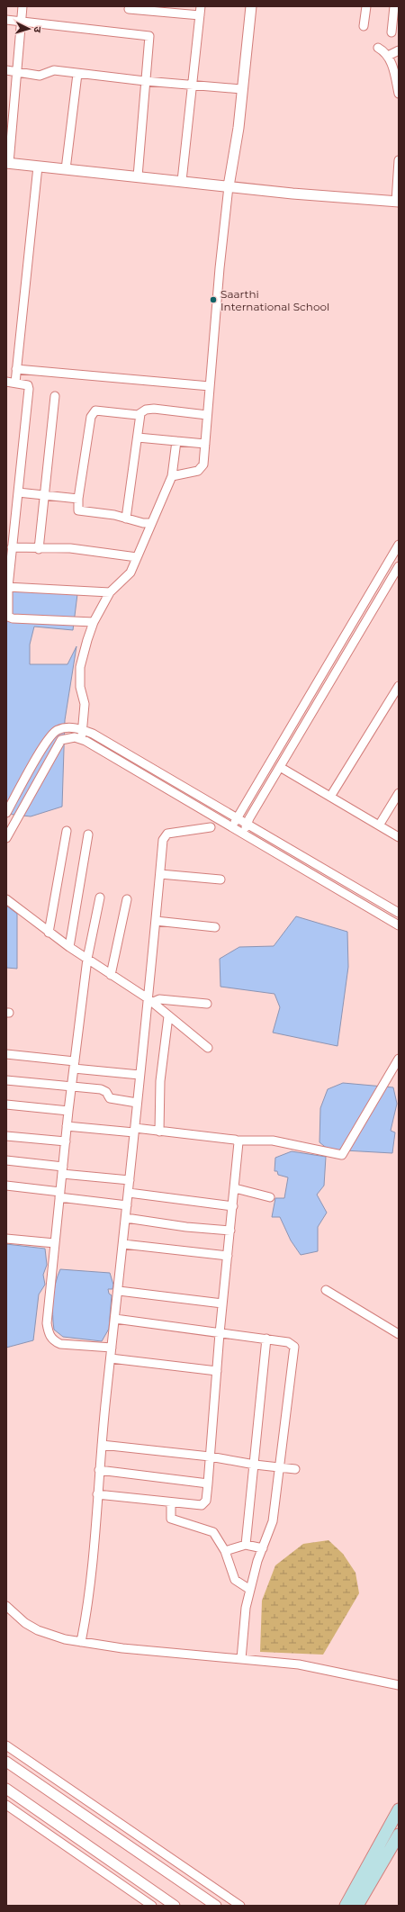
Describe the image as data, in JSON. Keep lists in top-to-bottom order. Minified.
{"places":["Saarthi International School"],"north":"right"}
